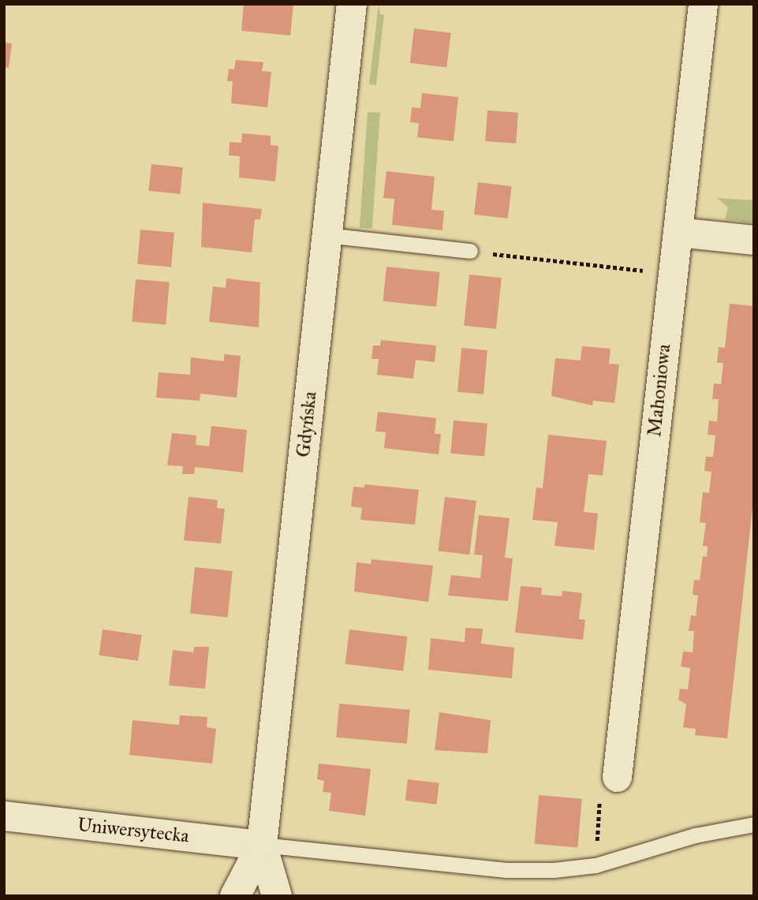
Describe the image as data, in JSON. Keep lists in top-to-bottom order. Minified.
{"streets":{"street":["Mahoniowa","Gdyńska","Uniwersytecka"]},"crossings":[["Gdyńska","Uniwersytecka"]]}
